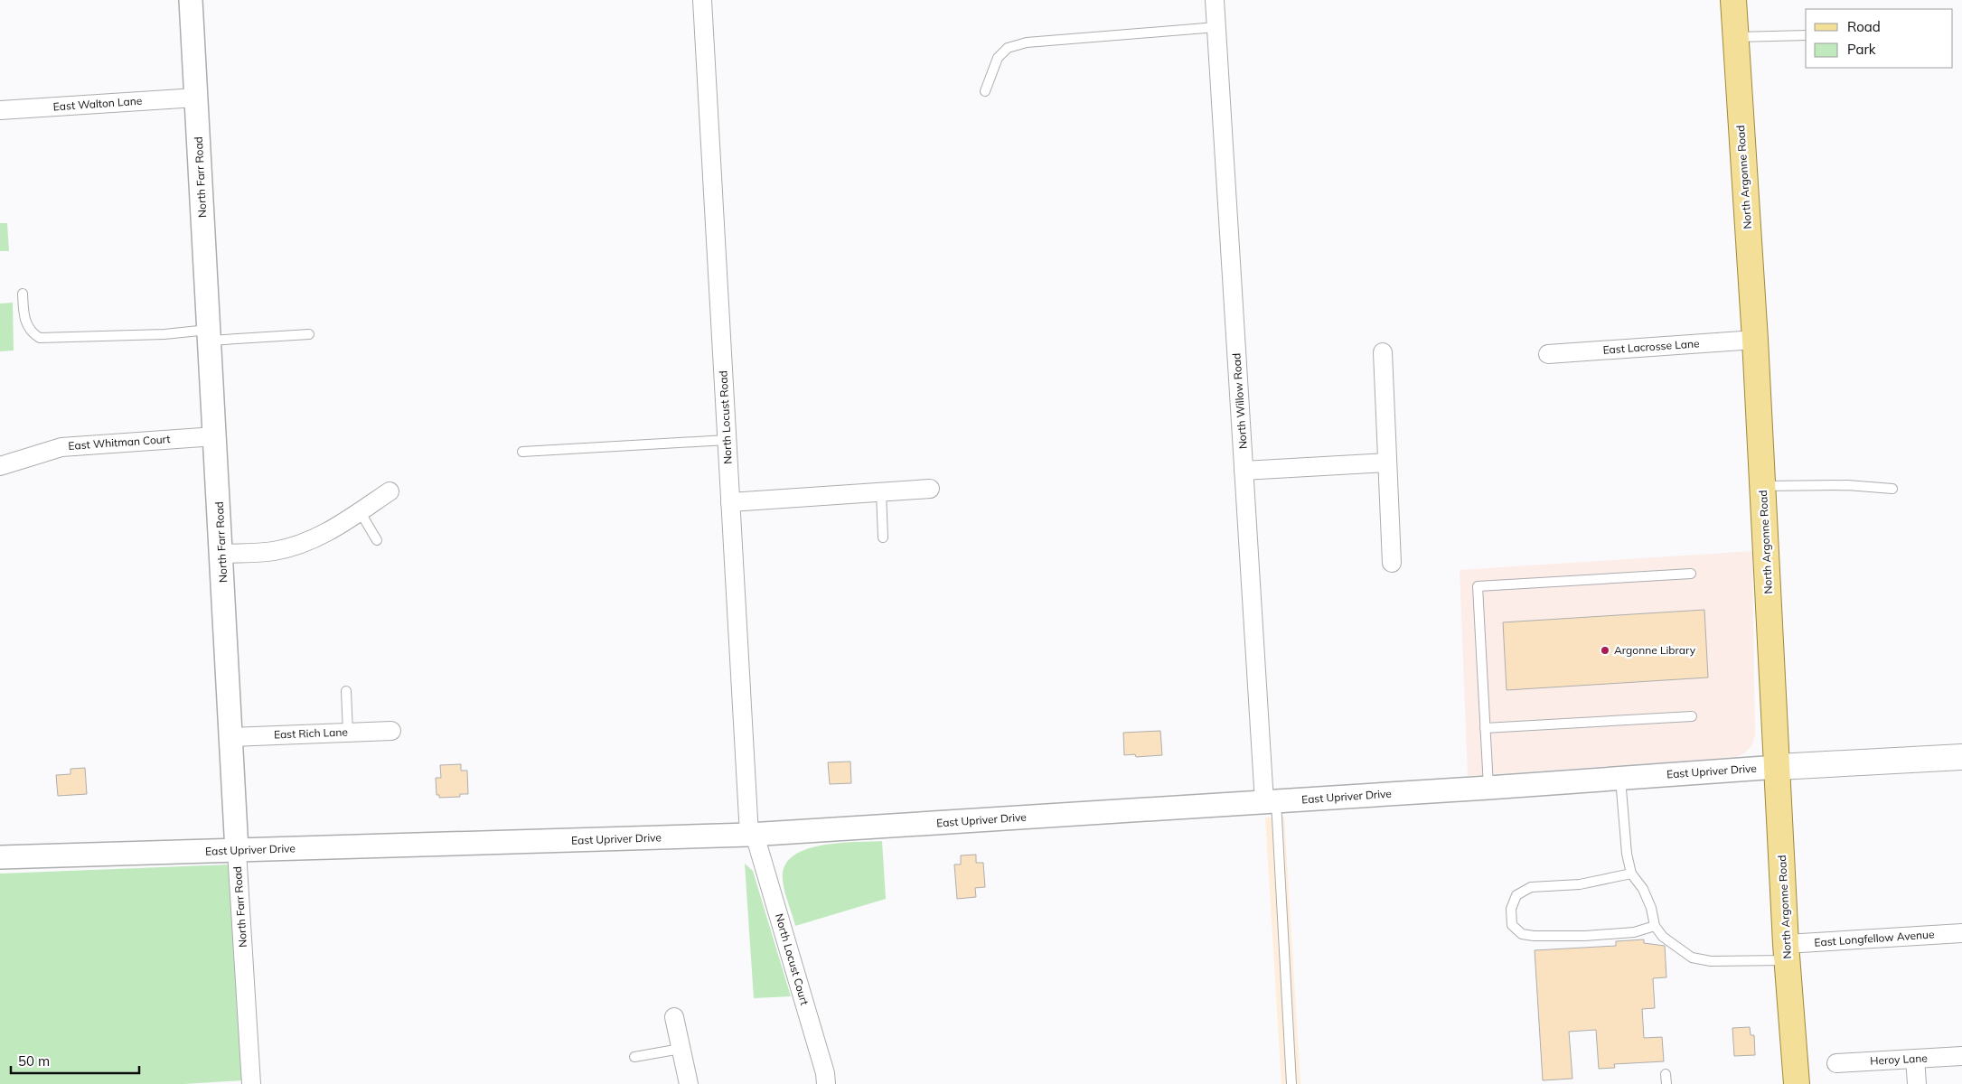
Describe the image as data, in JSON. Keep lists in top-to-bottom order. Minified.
{"streets":{"main road":["North Argonne Road","East Upriver Drive"],"street":["East Walton Lane","North Farr Road","East Lacrosse Lane","North Willow Road","North Locust Road","East Whitman Court","East Rich Lane","East Longfellow Avenue","North Locust Court","Heroy Lane"]},"crossings":[["East Walton Lane","North Farr Road"],["North Farr Road","East Whitman Court"],["North Farr Road","East Rich Lane"],["North Farr Road","East Upriver Drive"],["North Argonne Road","East Lacrosse Lane"],["North Argonne Road","East Upriver Drive"],["North Argonne Road","East Longfellow Avenue"],["North Willow Road","East Upriver Drive"],["North Locust Road","East Upriver Drive"],["North Locust Road","North Locust Court"],["East Upriver Drive","North Locust Court"]],"places":["Argonne Library"],"legend":["Road","Park"],"scale_bar":"50 m"}
